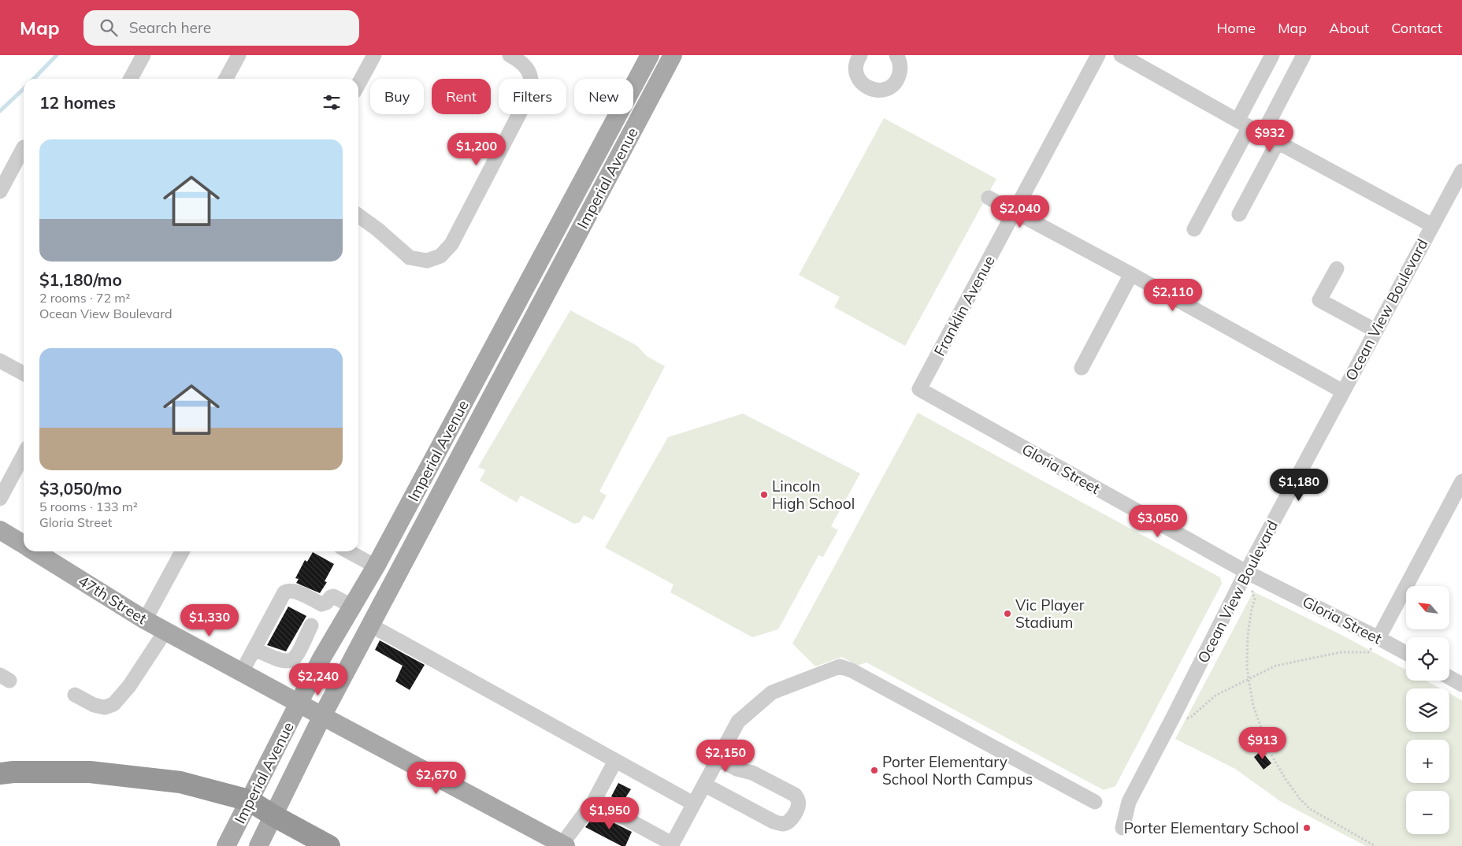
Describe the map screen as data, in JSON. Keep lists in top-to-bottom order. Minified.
{"streets":{"main road":["Imperial Avenue","47th Street"],"street":["Franklin Avenue","Ocean View Boulevard","Gloria Street"]},"crossings":[["Imperial Avenue","47th Street"],["Franklin Avenue","Gloria Street"],["Ocean View Boulevard","Gloria Street"]],"places":["Lincoln High School","Vic Player Stadium","Porter Elementary School North Campus","Porter Elementary School"],"north":"top left","page":{"header":"Map","search":"Search here","nav":["Home","Map","About","Contact"],"chip":["Buy","Rent","Filters","New"],"heading":"12 homes","price":["$932","$1,200","$2,040","$2,110","$1,180","$3,050","$1,330","$2,240","$913","$2,150","$2,670","$1,950"],"list":[{"name":"$1,180/mo","note":"2 rooms · 72 m² · Ocean View Boulevard"},{"name":"$3,050/mo","note":"5 rooms · 133 m² · Gloria Street"}],"map_buttons":["+","−"]}}
